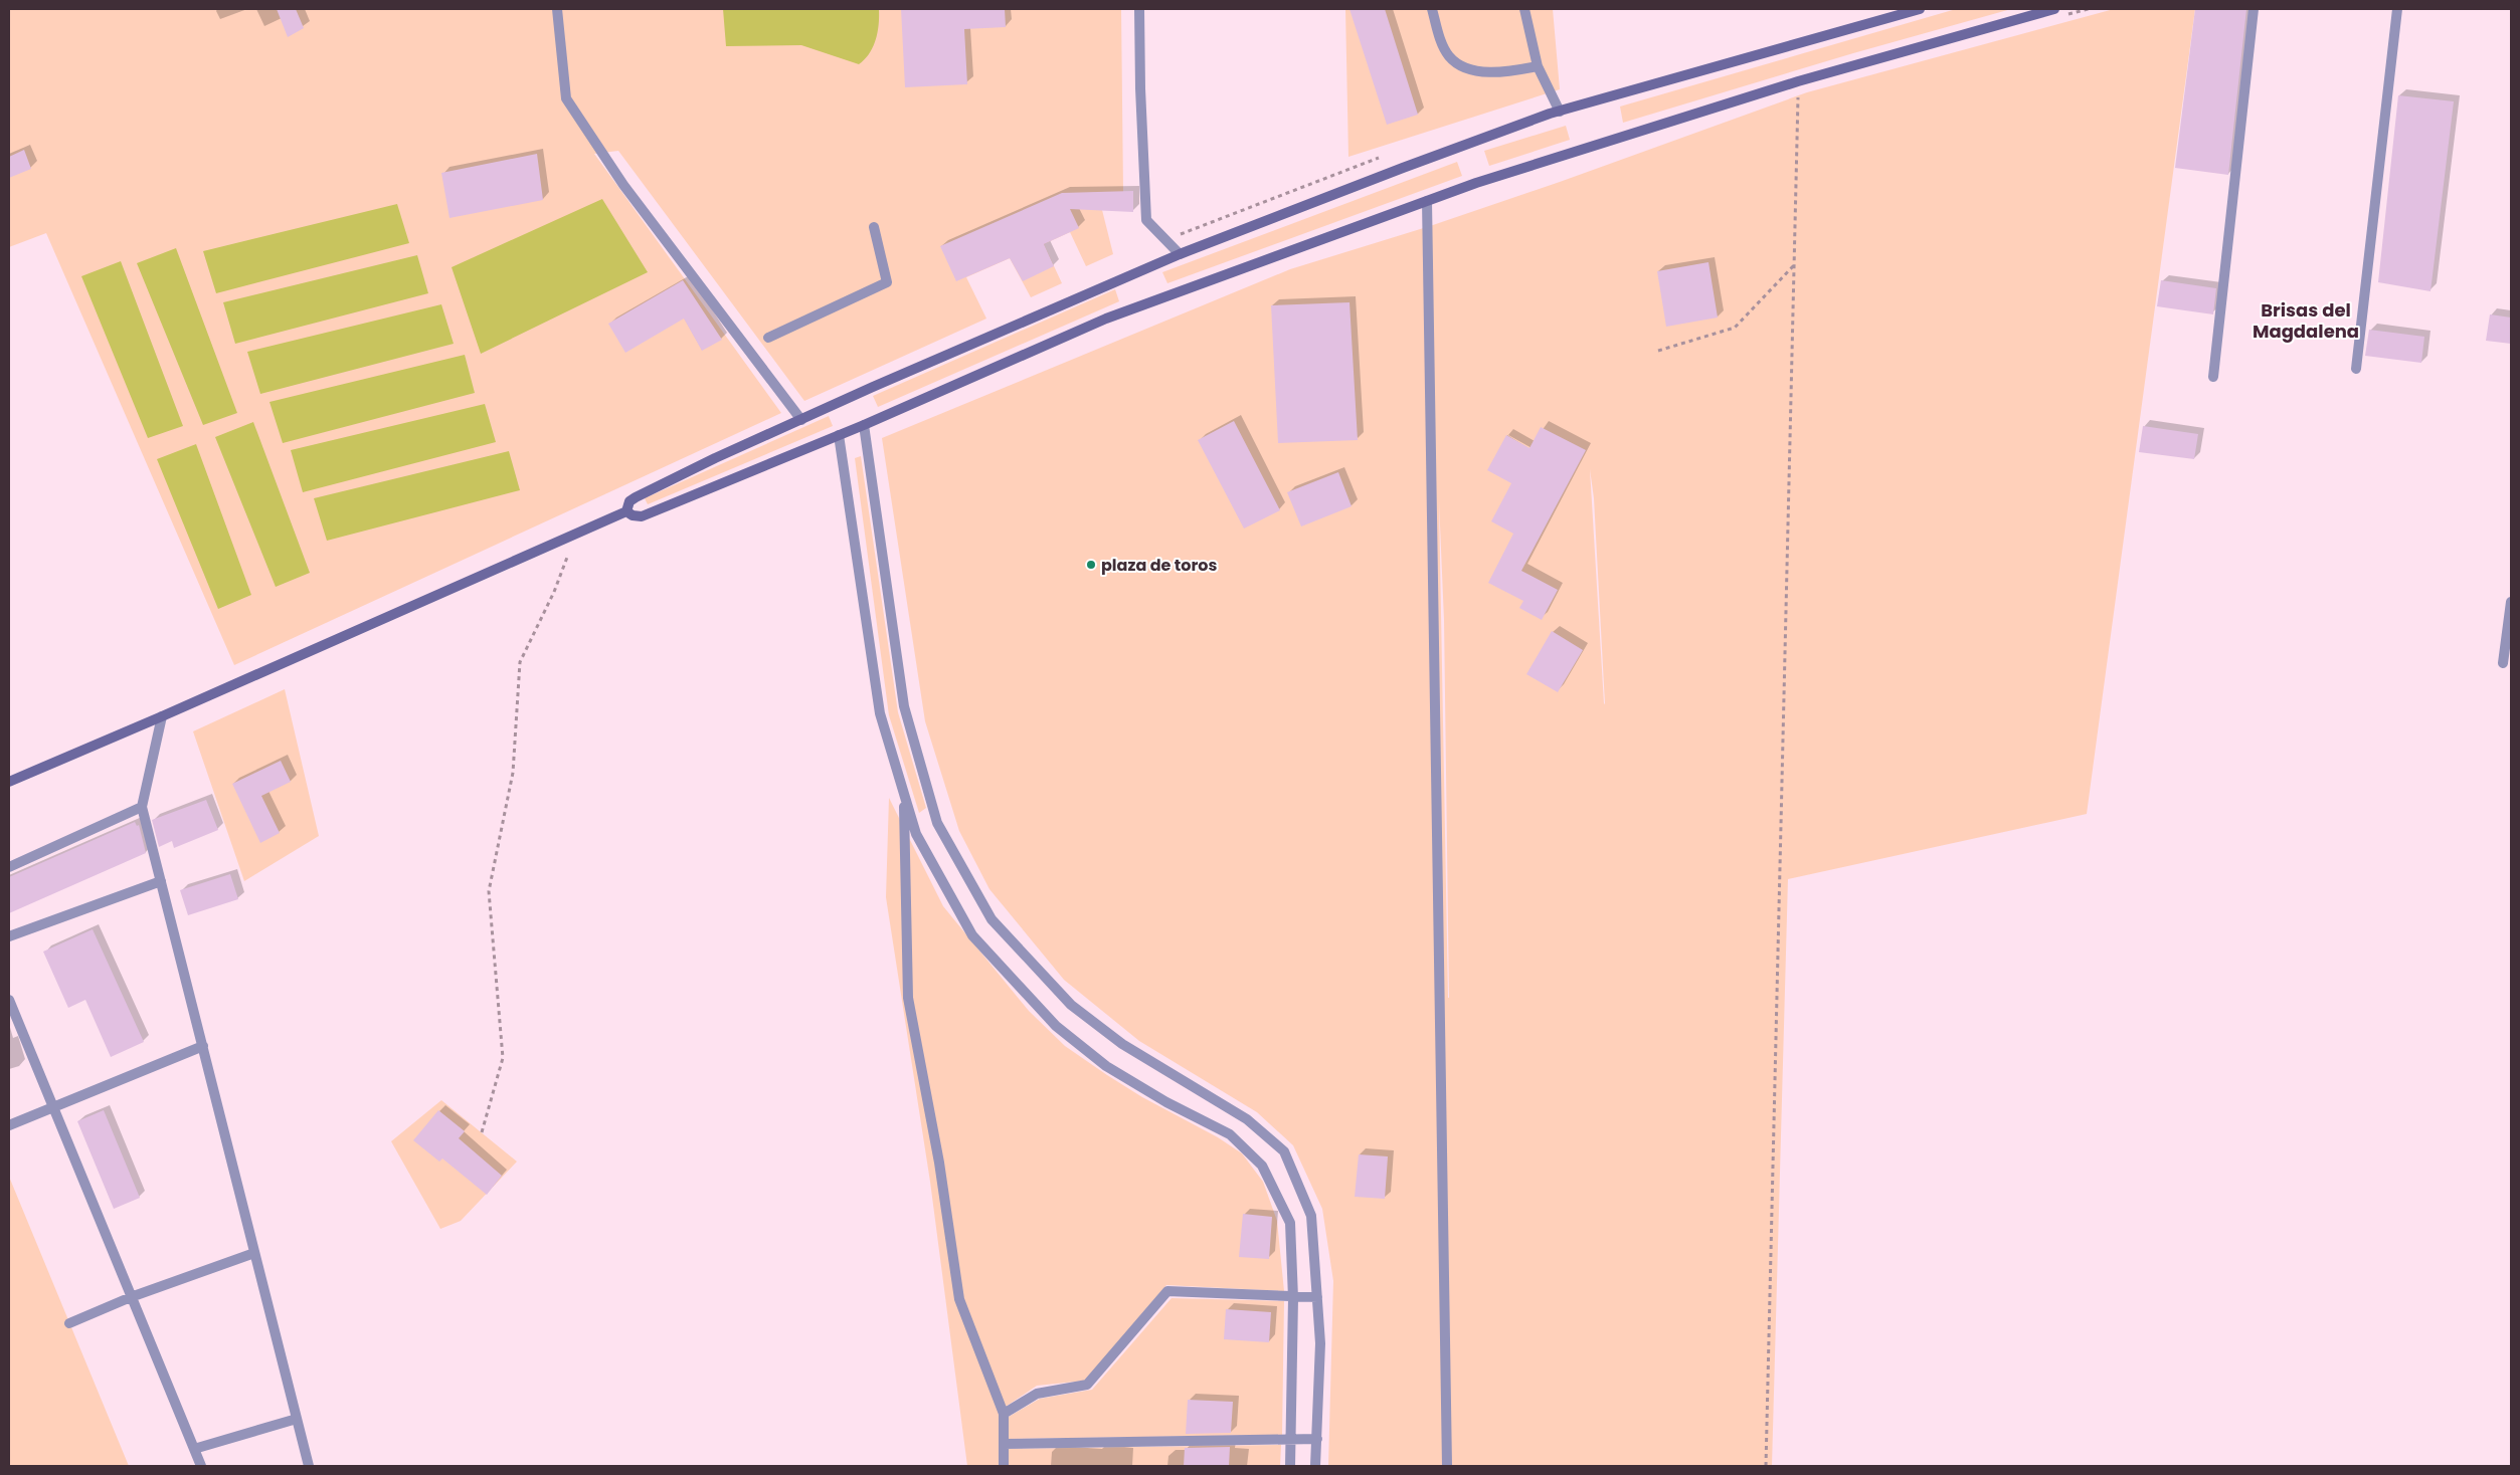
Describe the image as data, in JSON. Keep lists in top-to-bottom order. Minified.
{"districts":["Brisas del Magdalena"],"places":["plaza de toros"]}
